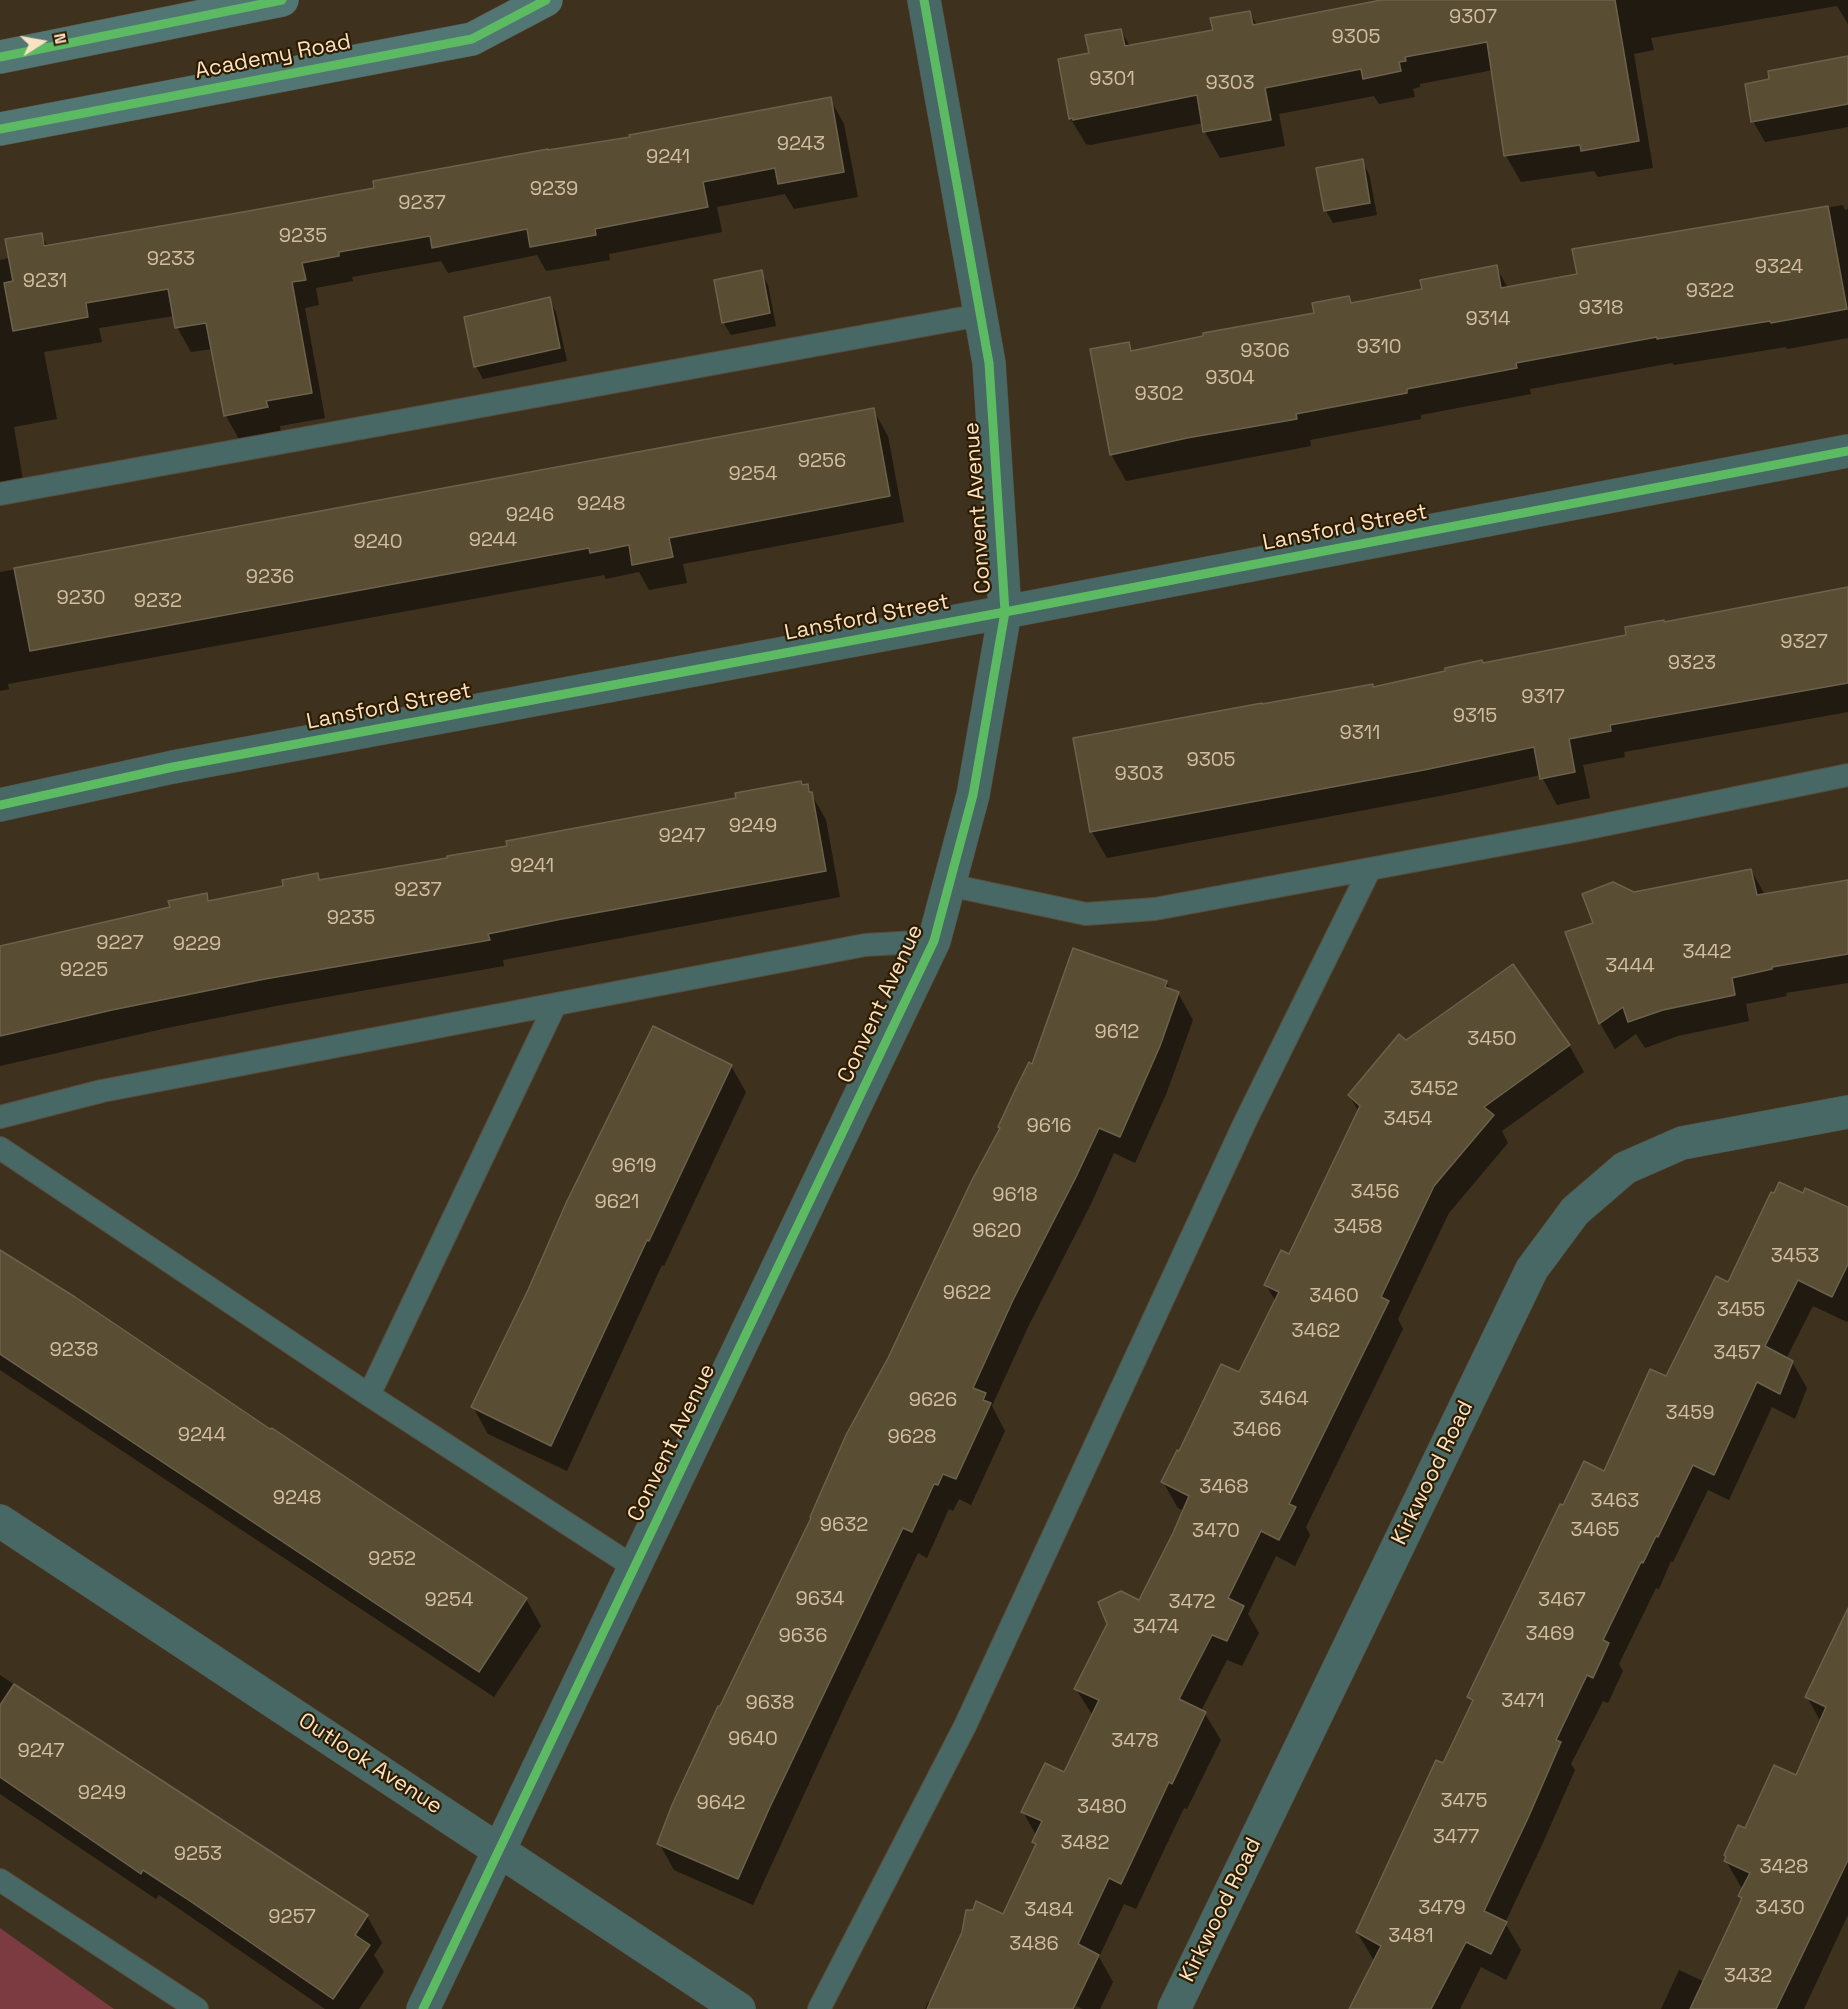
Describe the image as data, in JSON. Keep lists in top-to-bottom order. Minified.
{"streets":{"main road":["Academy Road"],"street":["Convent Avenue","Lansford Street","Kirkwood Road","Outlook Avenue"]},"crossings":[["Convent Avenue","Lansford Street"],["Convent Avenue","Outlook Avenue"]],"house_numbers":["9307","9305","9301","9303","9243","9241","9239","9237","9235","9233","9324","9231","9322","9318","9314","9310","9306","9304","9302","9256","9254","9248","9246","9244","9240","9236","9230","9232","9327","9323","9317","9315","9311","9305","9303","9249","9247","9241","9237","9235","9227","9229","3442","3444","9225","9612","3450","3452","3454","9616","9619","3456","9618","9621","3458","9620","3453","9622","3460","3455","3462","9238","3457","3464","9626","3459","3466","9244","9628","3468","9248","3463","9632","3465","3470","9252","9634","9254","3467","3472","3474","3469","9636","3471","9638","9640","3478","9247","9249","3475","9642","3480","3477","3482","9253","3428","3479","3430","3484","9257","3481","3486","3432"],"north":"right"}
